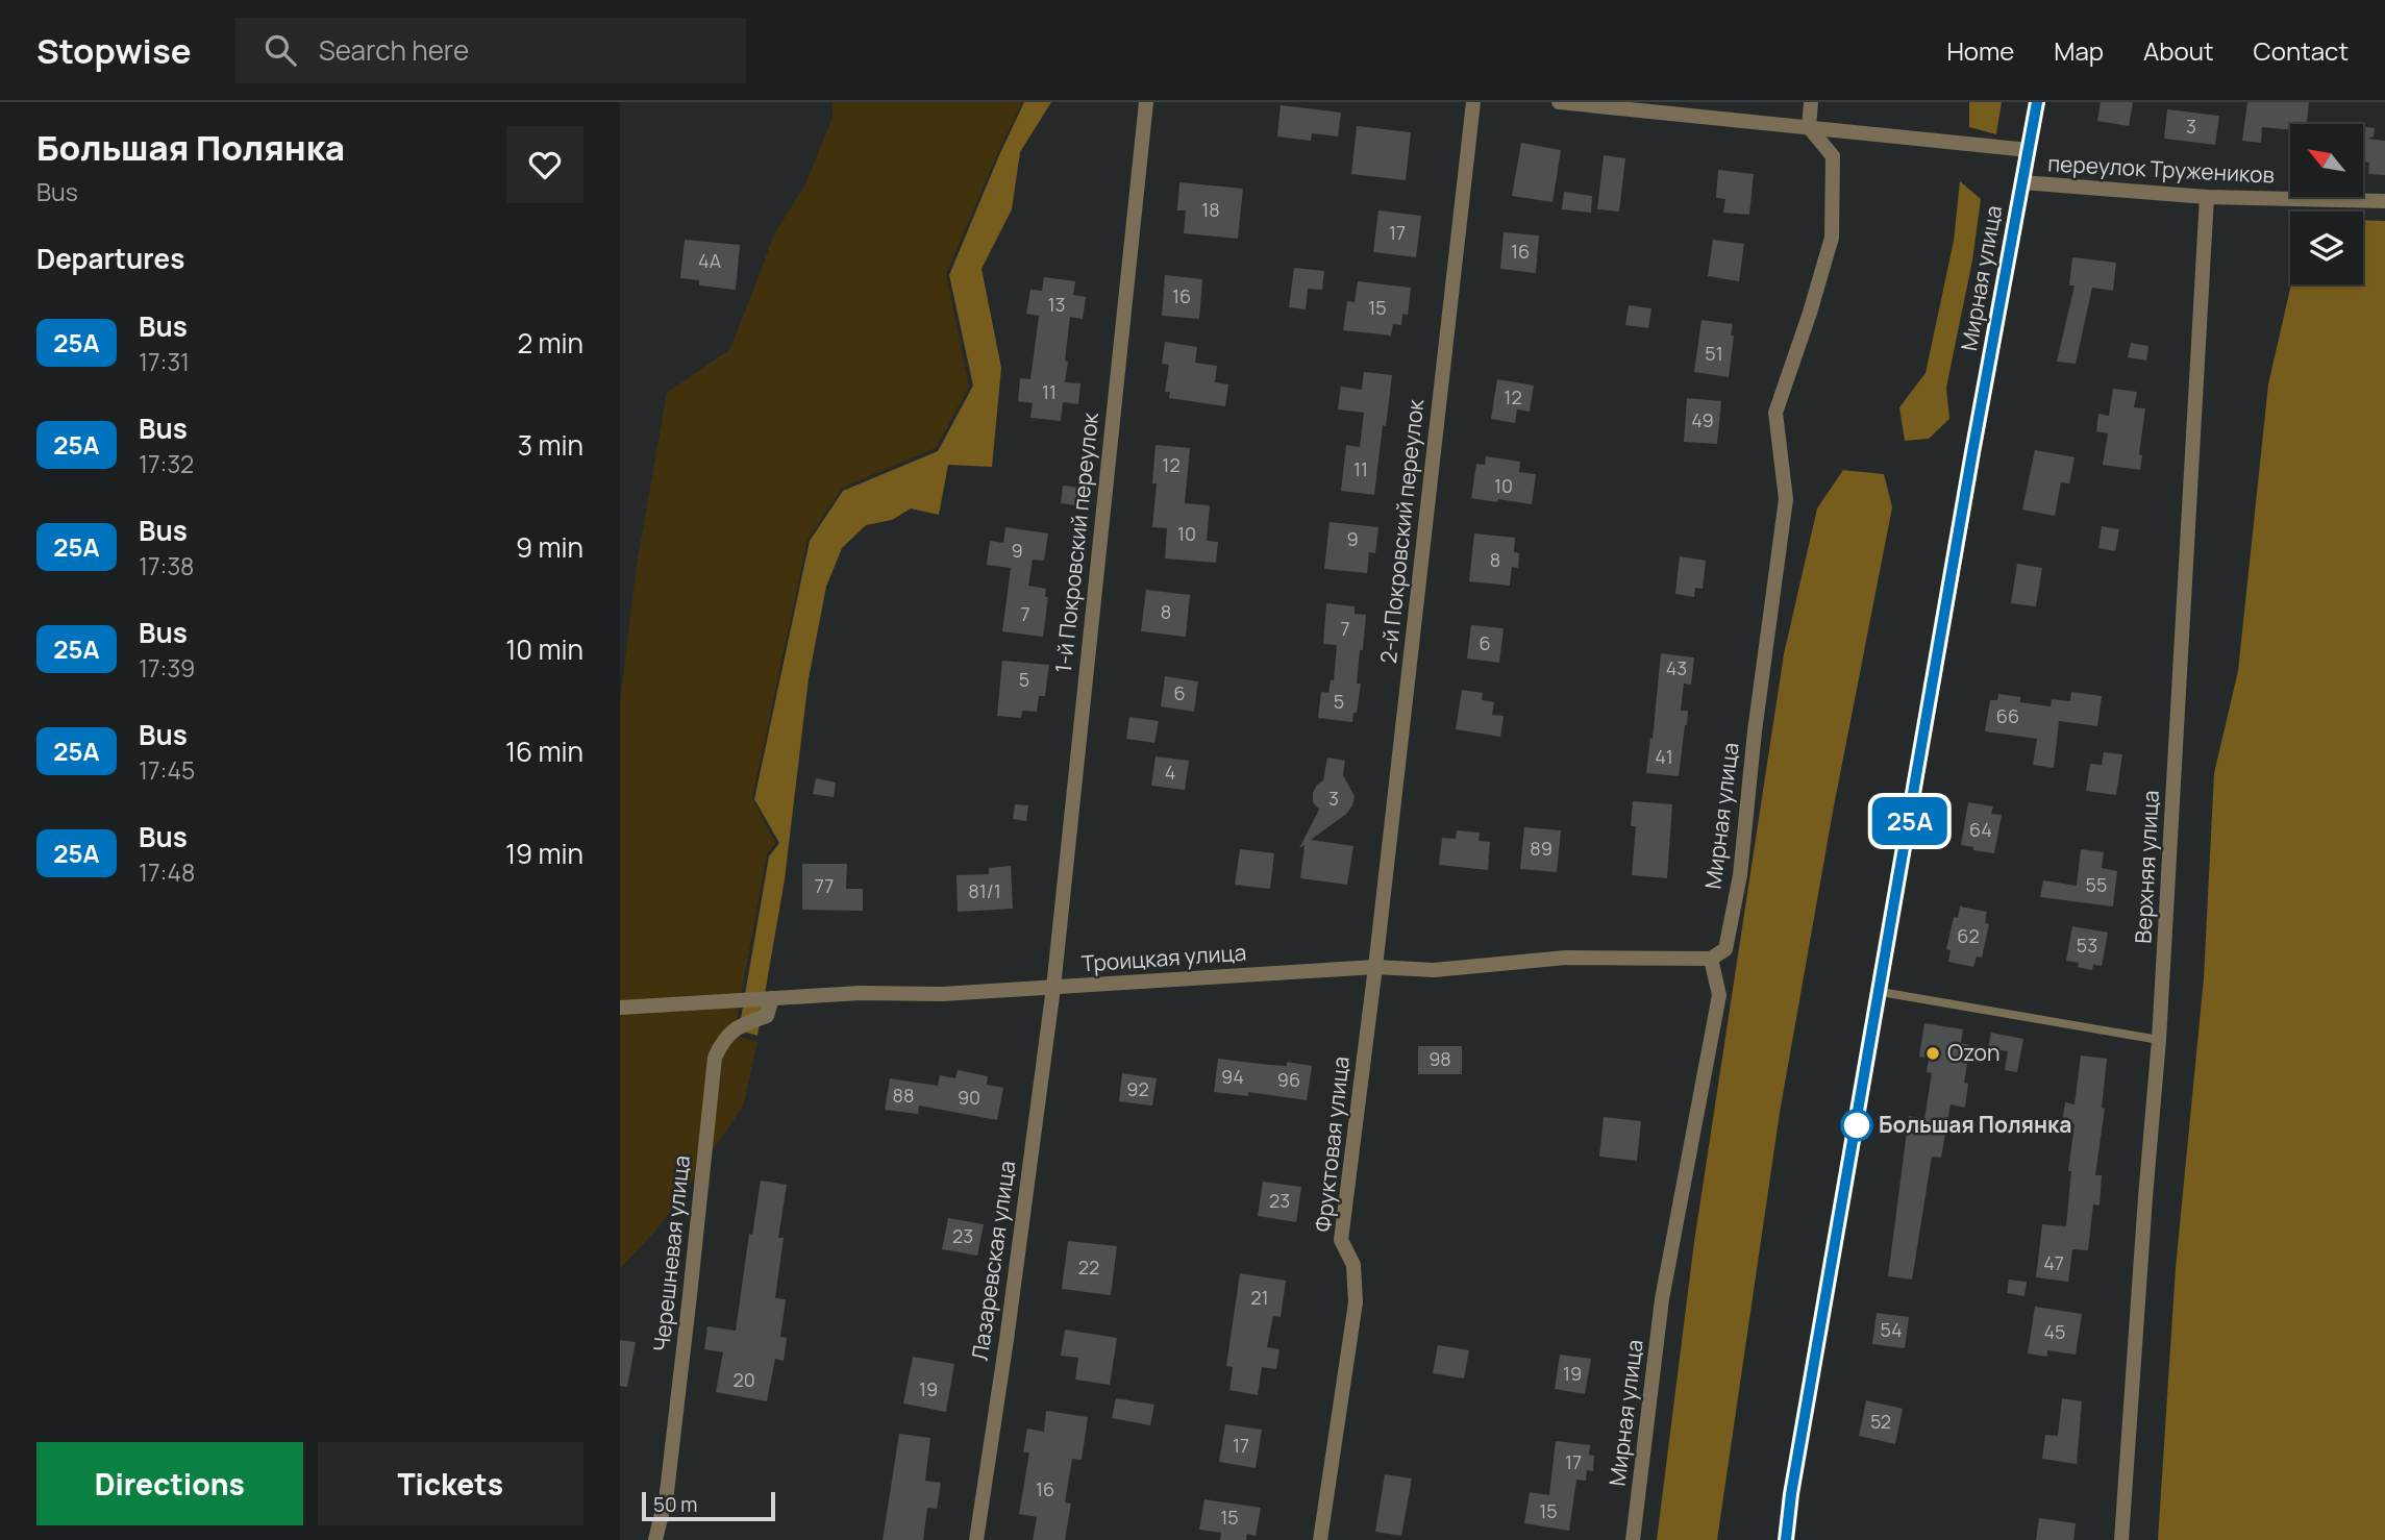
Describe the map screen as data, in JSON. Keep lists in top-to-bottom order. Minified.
{"streets":{"street":["переулок Тружеников","Мирная улица","2-й Покровский переулок","1-й Покровский переулок","Верхняя улица","Троицкая улица","Фруктовая улица","Черешневая улица","Лазаревская улица"]},"crossings":[["переулок Тружеников","Мирная улица"],["переулок Тружеников","Верхняя улица"],["Мирная улица","Троицкая улица"],["2-й Покровский переулок","Троицкая улица"],["2-й Покровский переулок","Фруктовая улица"],["1-й Покровский переулок","Троицкая улица"],["1-й Покровский переулок","Лазаревская улица"],["Троицкая улица","Фруктовая улица"],["Троицкая улица","Черешневая улица"],["Троицкая улица","Лазаревская улица"]],"places":["Ozon","Большая Полянка"],"lines":["bus line 25А"],"house_numbers":["3","18","17","16","4А","16","13","15","51","11","12","49","12","11","10","10","9","9","8","8","7","7","6","43","5","6","5","66","41","4","3","64","89","55","77","81/1","62","53","98","94","96","92","88","90","23","23","47","22","21","54","45","19","20","19","52","17","17","16","15","15"],"scale_bar":"50 m","north":"top left","page":{"header":"Stopwise","search":"Search here","nav":["Home","Map","About","Contact"],"heading":[["Большая Полянка","Bus"],"Departures"],"on_map":"25А","list":[{"mark":"25А","name":"Bus","note":"17:31","value":"2 min"},{"mark":"25А","name":"Bus","note":"17:32","value":"3 min"},{"mark":"25А","name":"Bus","note":"17:38","value":"9 min"},{"mark":"25А","name":"Bus","note":"17:39","value":"10 min"},{"mark":"25А","name":"Bus","note":"17:45","value":"16 min"},{"mark":"25А","name":"Bus","note":"17:48","value":"19 min"}],"buttons":["Directions","Tickets"],"scale":"50 m"}}
